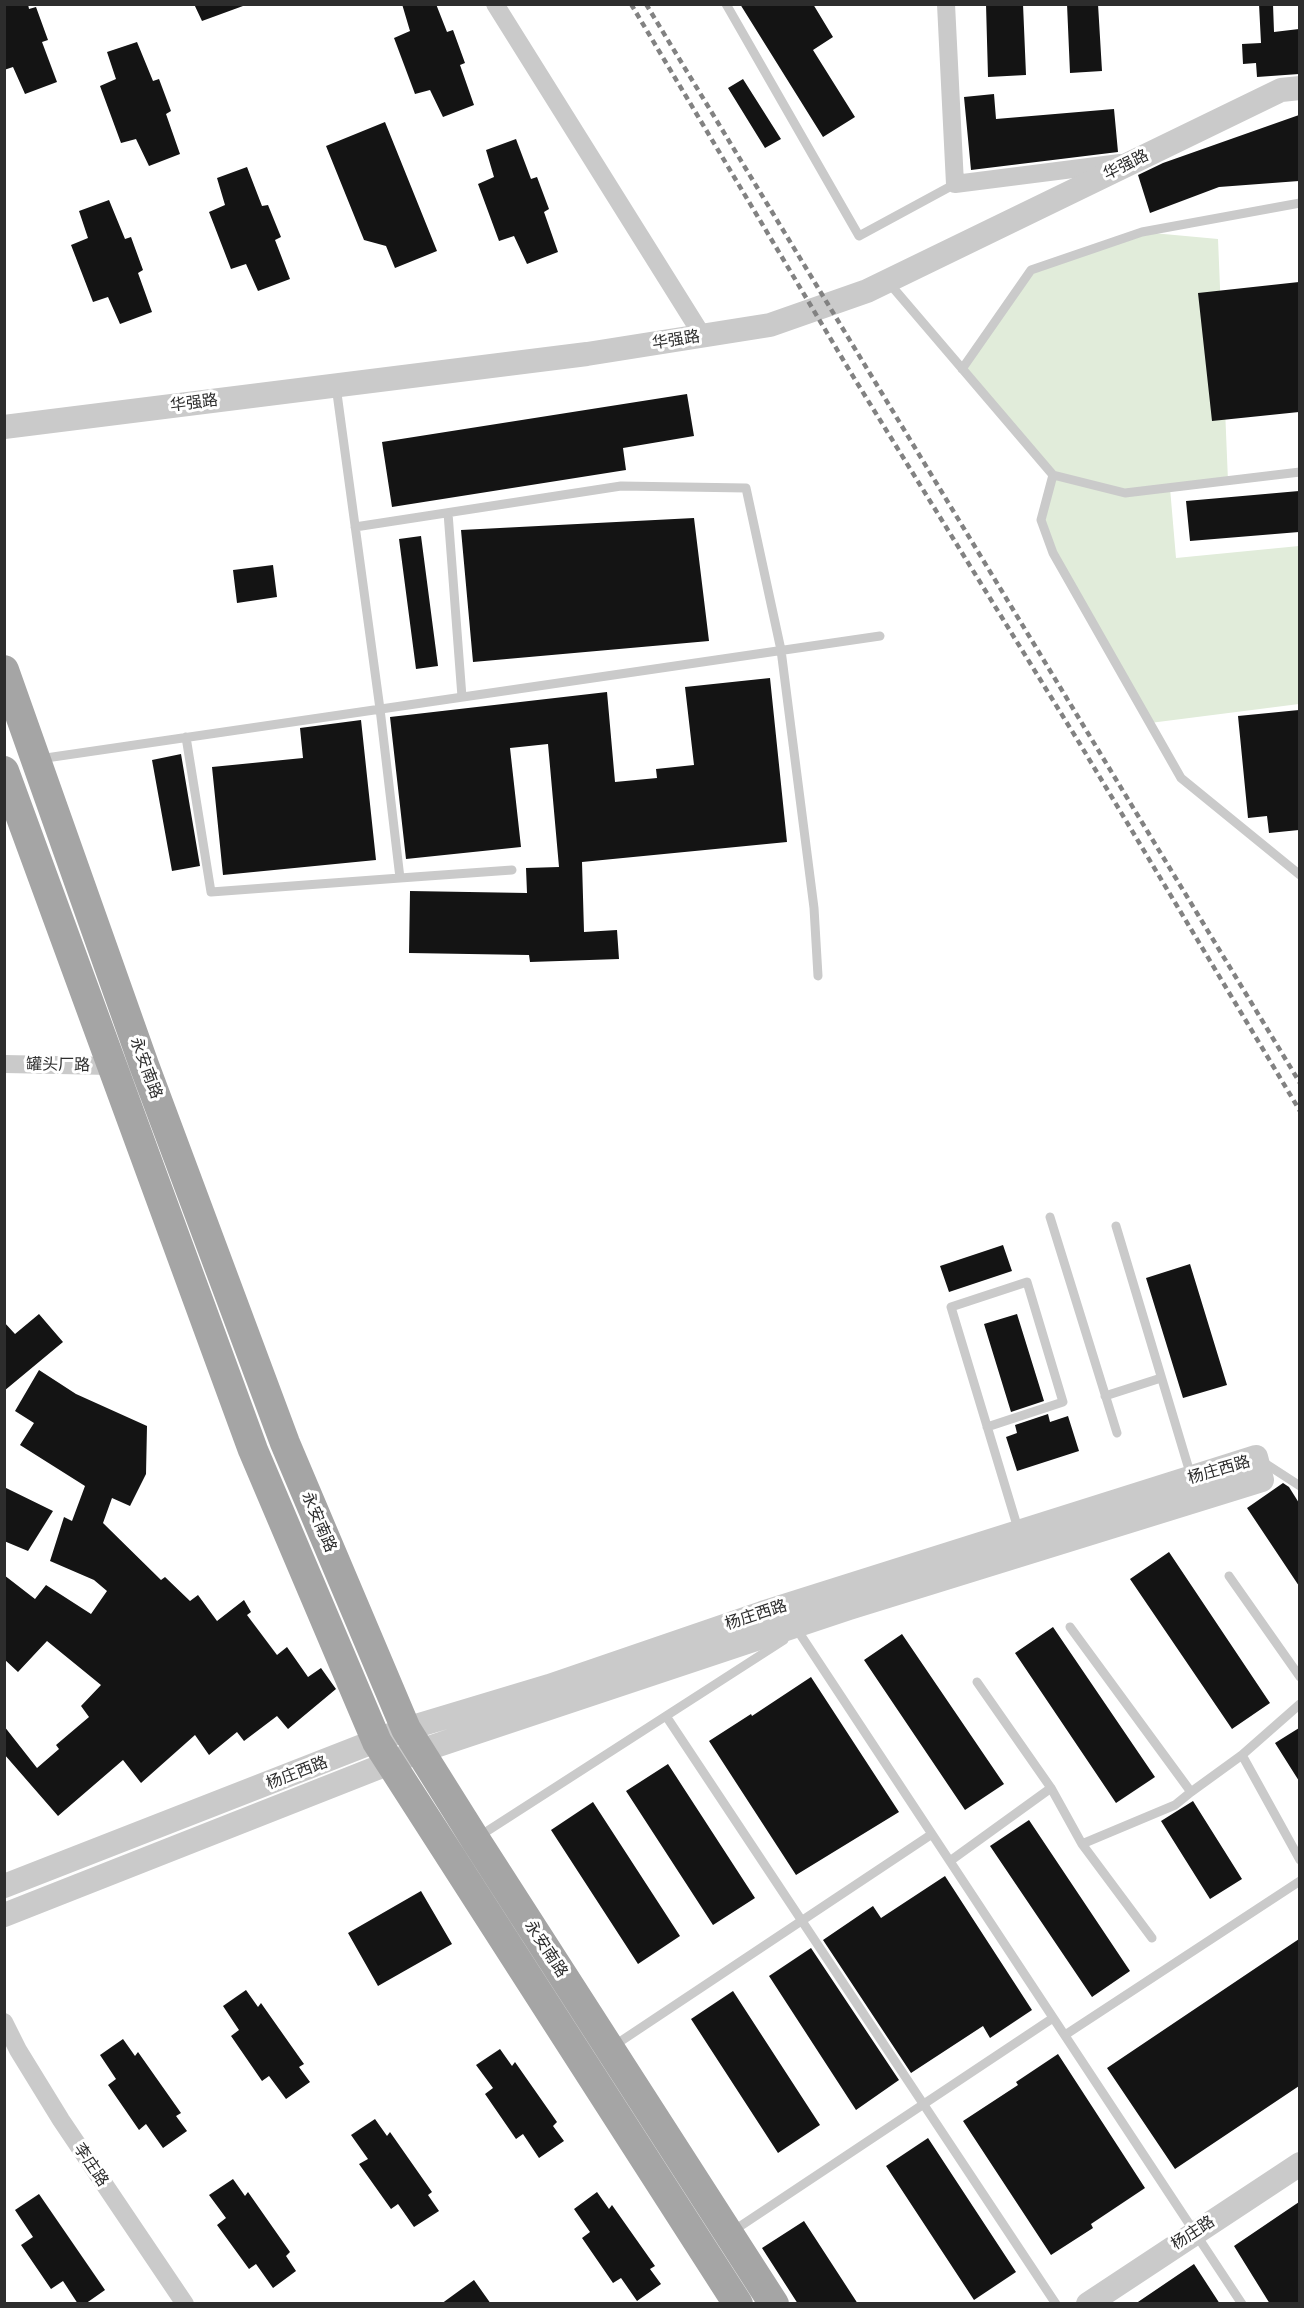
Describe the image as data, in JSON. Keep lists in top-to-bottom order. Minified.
{"streets":{"main road":["永安南路"],"street":["华强路","罐头厂路","杨庄西路","李庄路","杨庄路"]},"crossings":[["罐头厂路","永安南路"],["永安南路","杨庄西路"]]}
